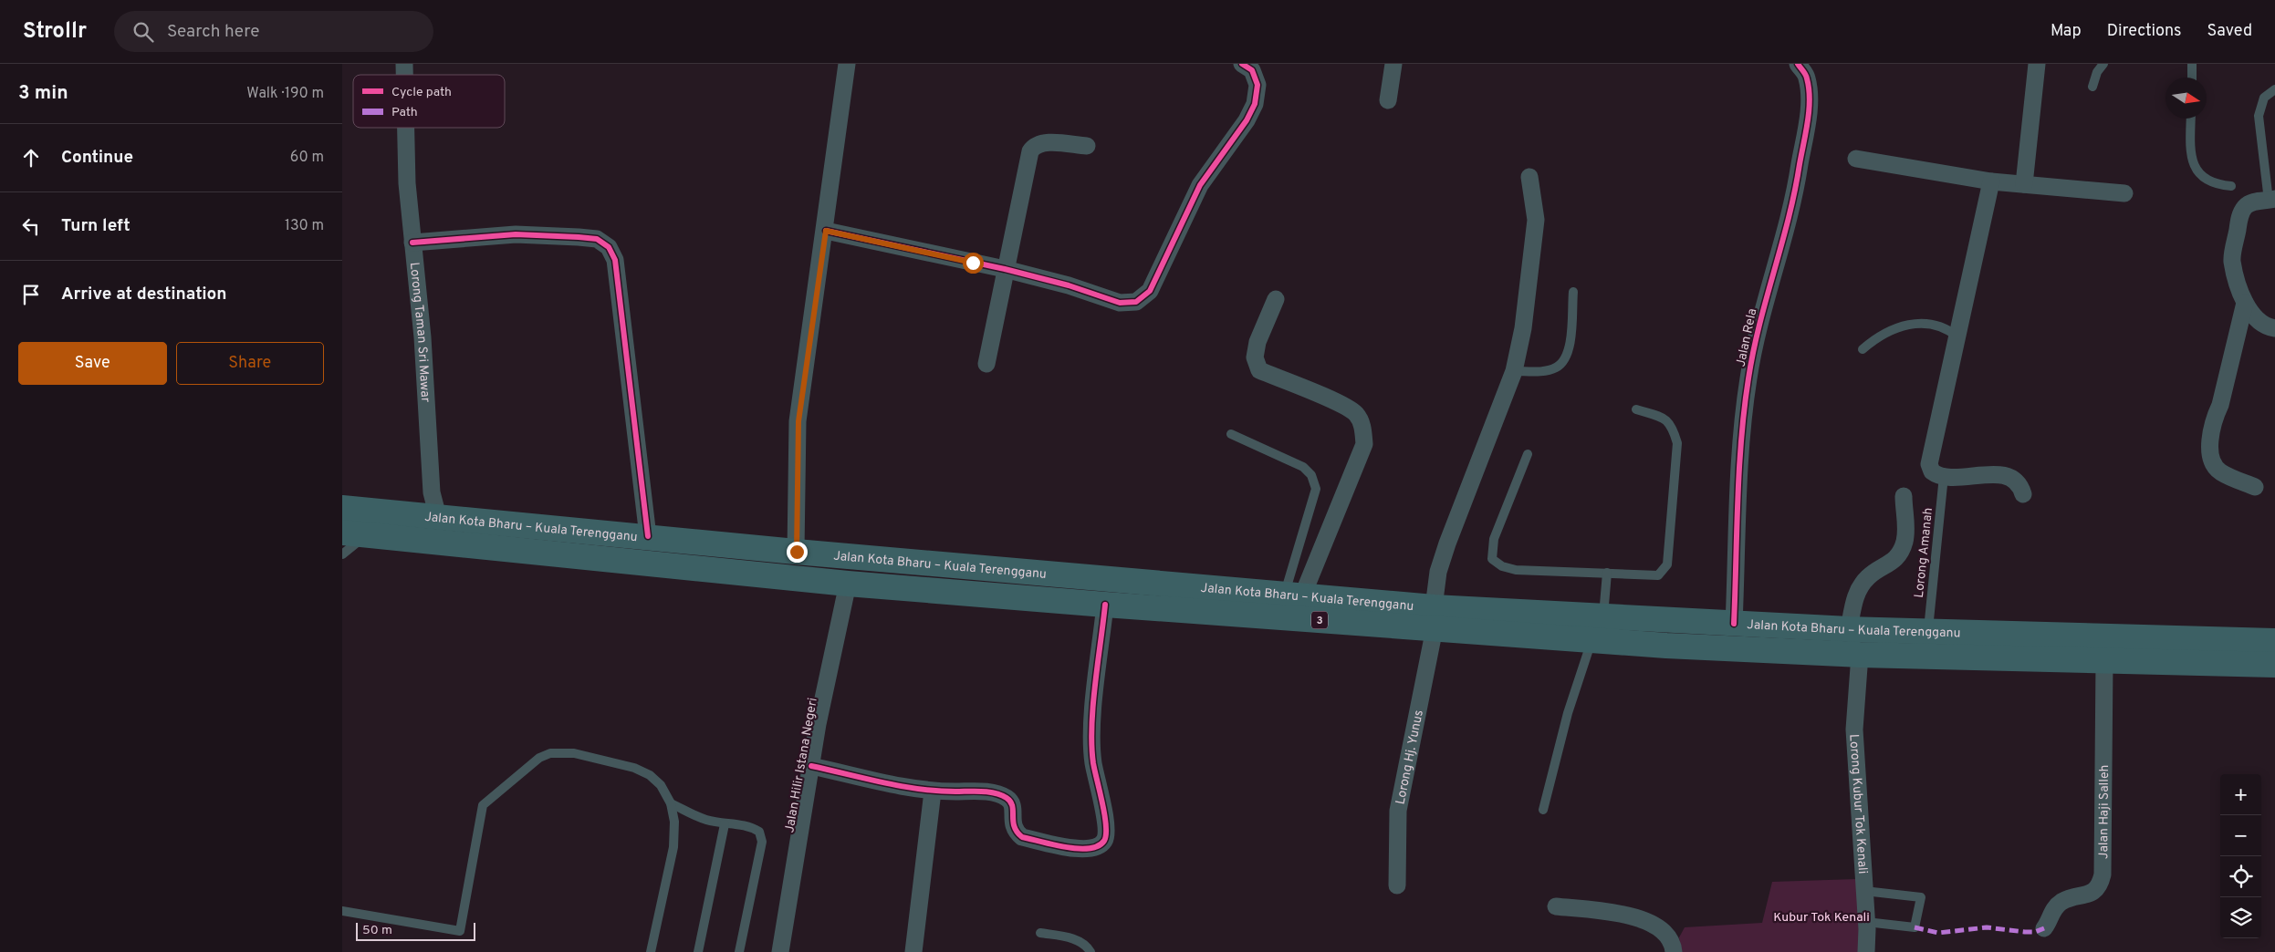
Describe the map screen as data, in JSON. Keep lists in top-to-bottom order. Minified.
{"streets":{"highway":["Jalan Kota Bharu – Kuala Terengganu","3"],"street":["Lorong Taman Sri Mawar","Jalan Rela","Lorong Hj. Yunus","Jalan Hilir Istana Negeri","Lorong Kubur Tok Kenali","Jalan Haji Salleh"],"lane":["Lorong Amanah"]},"crossings":[["Lorong Taman Sri Mawar","Jalan Kota Bharu – Kuala Terengganu"],["Jalan Rela","Jalan Kota Bharu – Kuala Terengganu"],["Jalan Kota Bharu – Kuala Terengganu","Lorong Amanah"],["Jalan Kota Bharu – Kuala Terengganu","Lorong Hj. Yunus"],["Jalan Kota Bharu – Kuala Terengganu","Jalan Hilir Istana Negeri"],["Jalan Kota Bharu – Kuala Terengganu","Lorong Kubur Tok Kenali"],["Jalan Kota Bharu – Kuala Terengganu","Jalan Haji Salleh"]],"parks":["Kubur Tok Kenali"],"legend":["Cycle path","Path"],"scale_bar":"50 m","north":"right","page":{"header":"Strollr","search":"Search here","nav":["Map","Directions","Saved"],"heading":["3 min","Walk · 190 m"],"list":[["Continue","60 m"],["Turn left","130 m"],"Arrive at destination"],"buttons":["Save","Share"],"map_buttons":["+","−"],"scale":"50 m"}}
